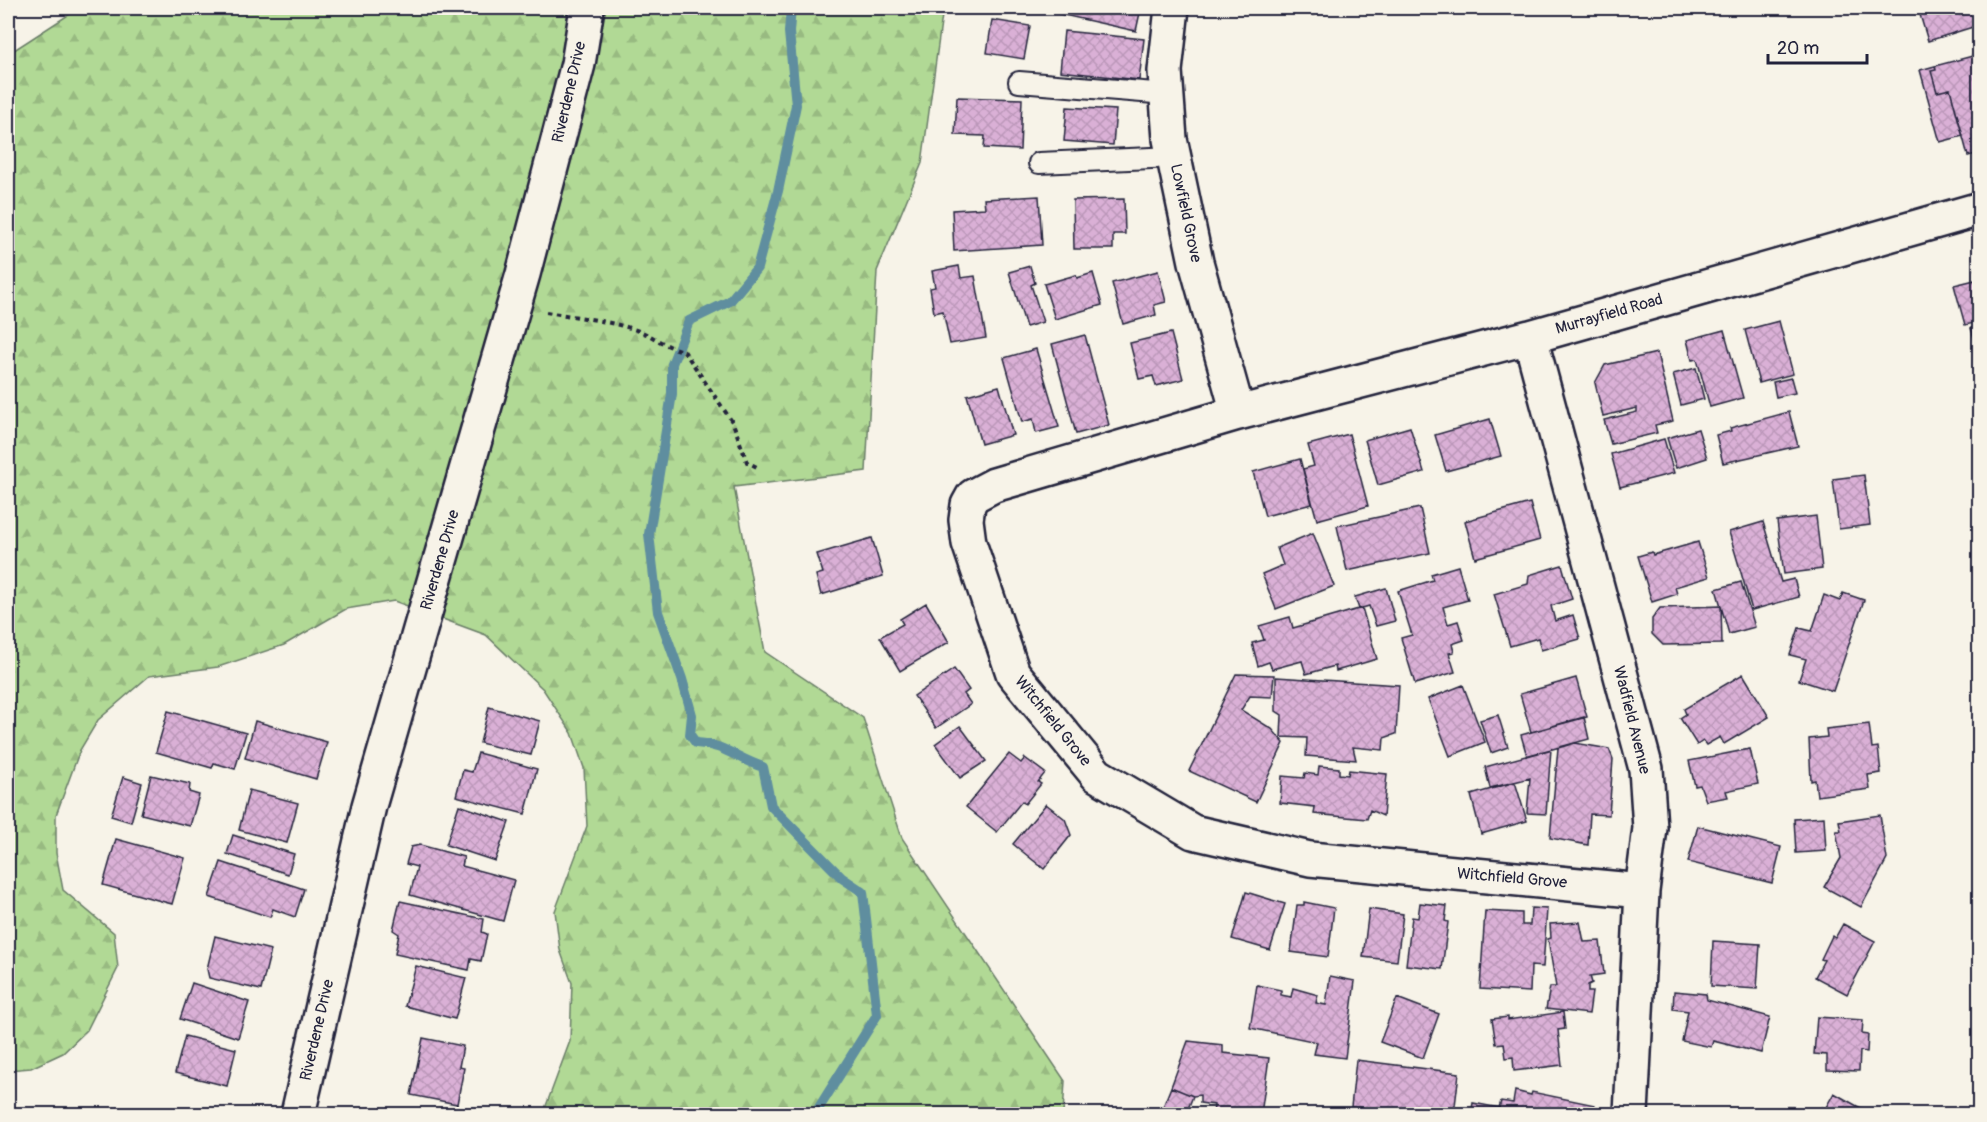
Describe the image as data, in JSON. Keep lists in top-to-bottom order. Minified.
{"streets":{"street":["Riverdene Drive","Lowfield Grove","Murrayfield Road","Wadfield Avenue","Witchfield Grove"]},"crossings":[["Lowfield Grove","Murrayfield Road"],["Lowfield Grove","Witchfield Grove"],["Murrayfield Road","Wadfield Avenue"],["Murrayfield Road","Witchfield Grove"],["Wadfield Avenue","Witchfield Grove"]],"scale_bar":"20 m"}
